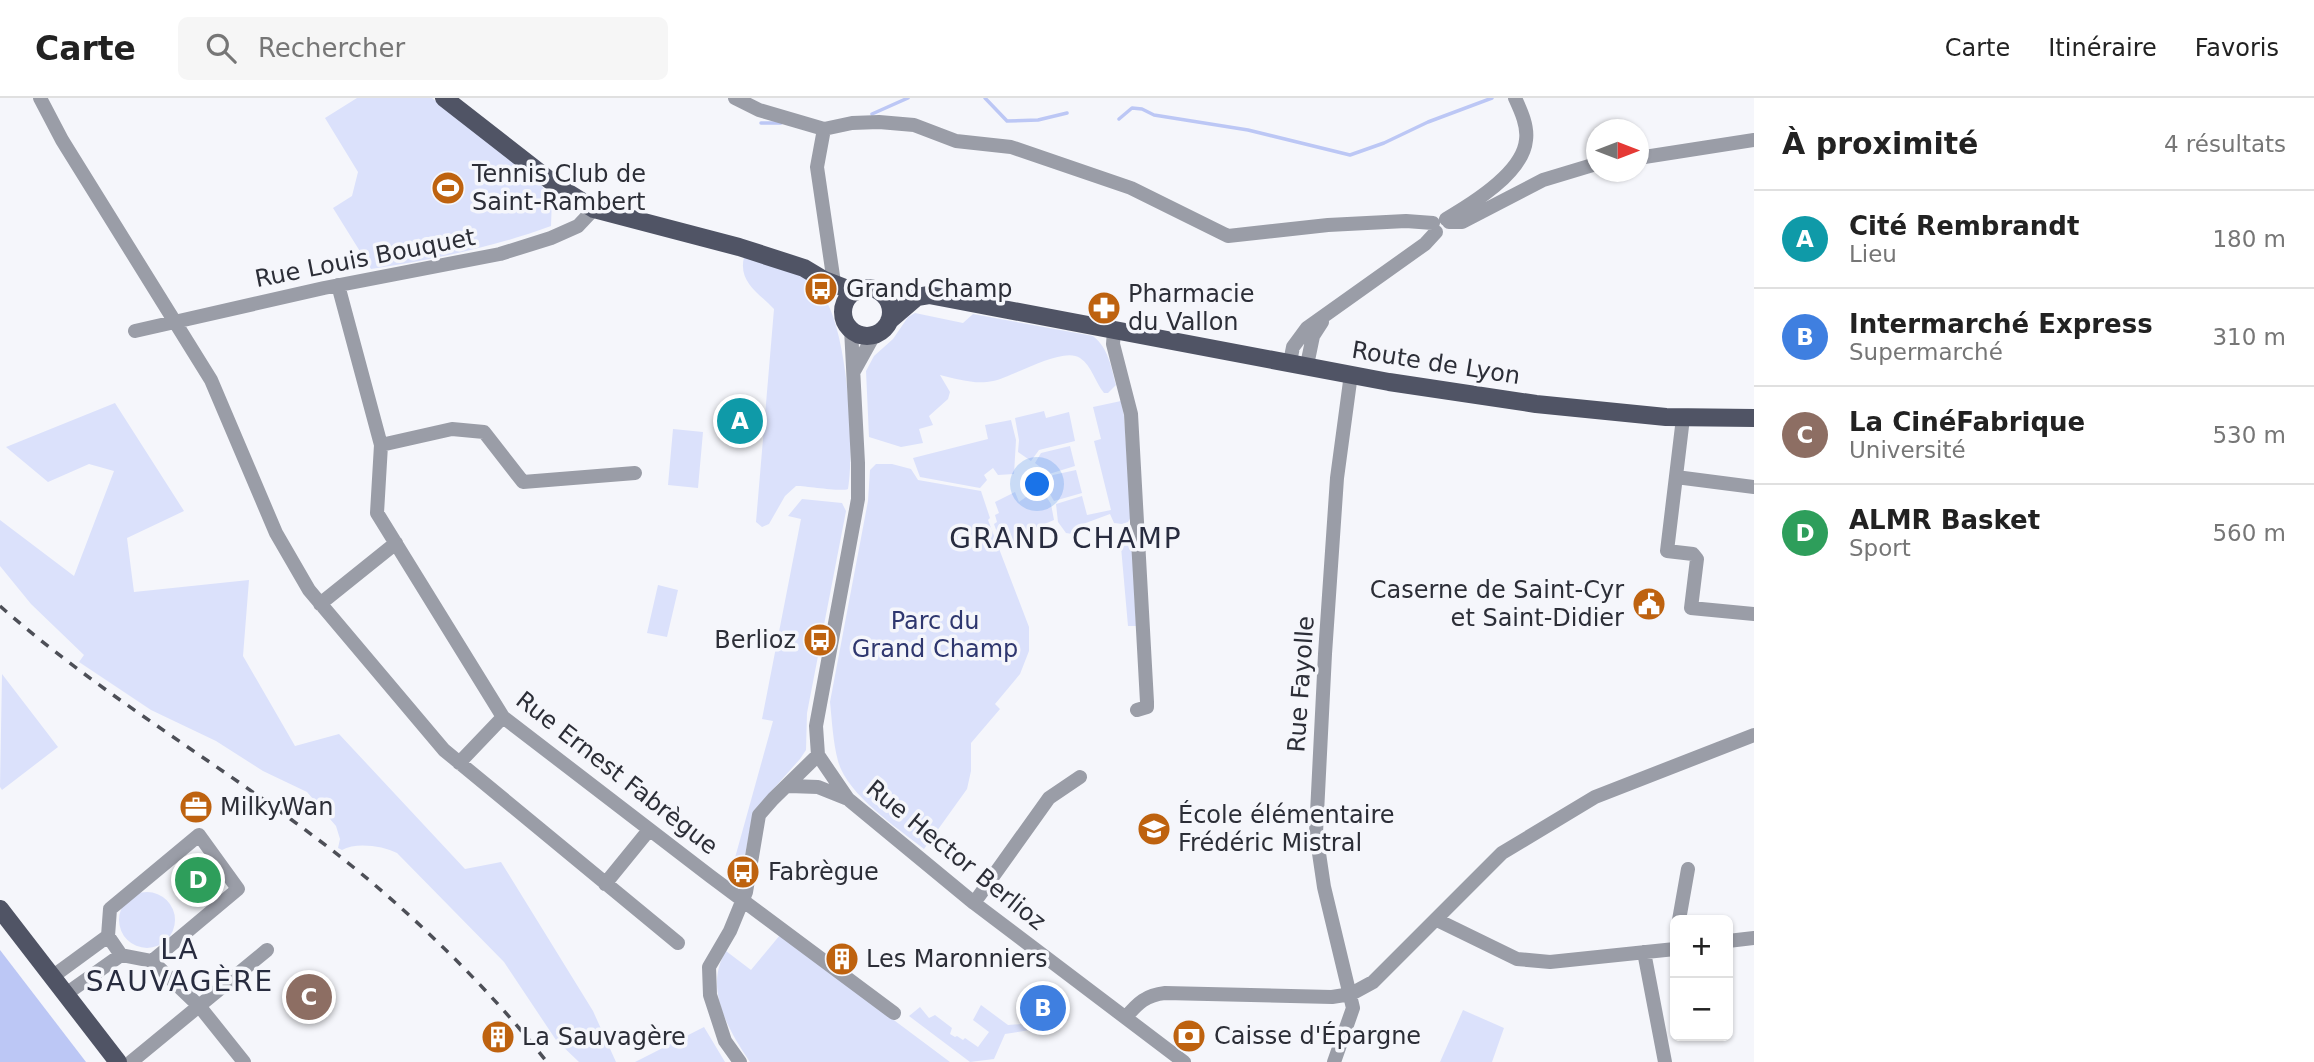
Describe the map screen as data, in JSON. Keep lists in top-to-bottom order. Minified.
{"streets":{"main road":["Route de Lyon"],"street":["Rue Louis Bouquet","Rue Fayolle","Rue Ernest Fabrègue","Rue Hector Berlioz"]},"crossings":[["Rue Louis Bouquet","Rue Ernest Fabrègue"],["Route de Lyon","Rue Fayolle"]],"districts":["GRAND CHAMP","LA SAUVAGÈRE"],"parks":["Parc du Grand Champ"],"places":{"sports":["Tennis Club de Saint-Rambert"],"bus stop":["Grand Champ","Berlioz","Fabrègue"],"pharmacy":["Pharmacie du Vallon"],"public building":["Caserne de Saint-Cyr et Saint-Didier"],"office":["MilkyWan"],"school or university":["École élémentaire Frédéric Mistral"],"building":["Les Maronniers","La Sauvagère"],"bank":["Caisse d'Épargne"]},"north":"right","page":{"header":"Carte","search":"Rechercher","nav":["Carte","Itinéraire","Favoris"],"heading":["À proximité","4 résultats"],"list":[{"mark":"A","name":"Cité Rembrandt","note":"Lieu","value":"180 m"},{"mark":"B","name":"Intermarché Express","note":"Supermarché","value":"310 m"},{"mark":"C","name":"La CinéFabrique","note":"Université","value":"530 m"},{"mark":"D","name":"ALMR Basket","note":"Sport","value":"560 m"}],"pins":["A","D","C","B"],"map_buttons":["+","−"]}}
